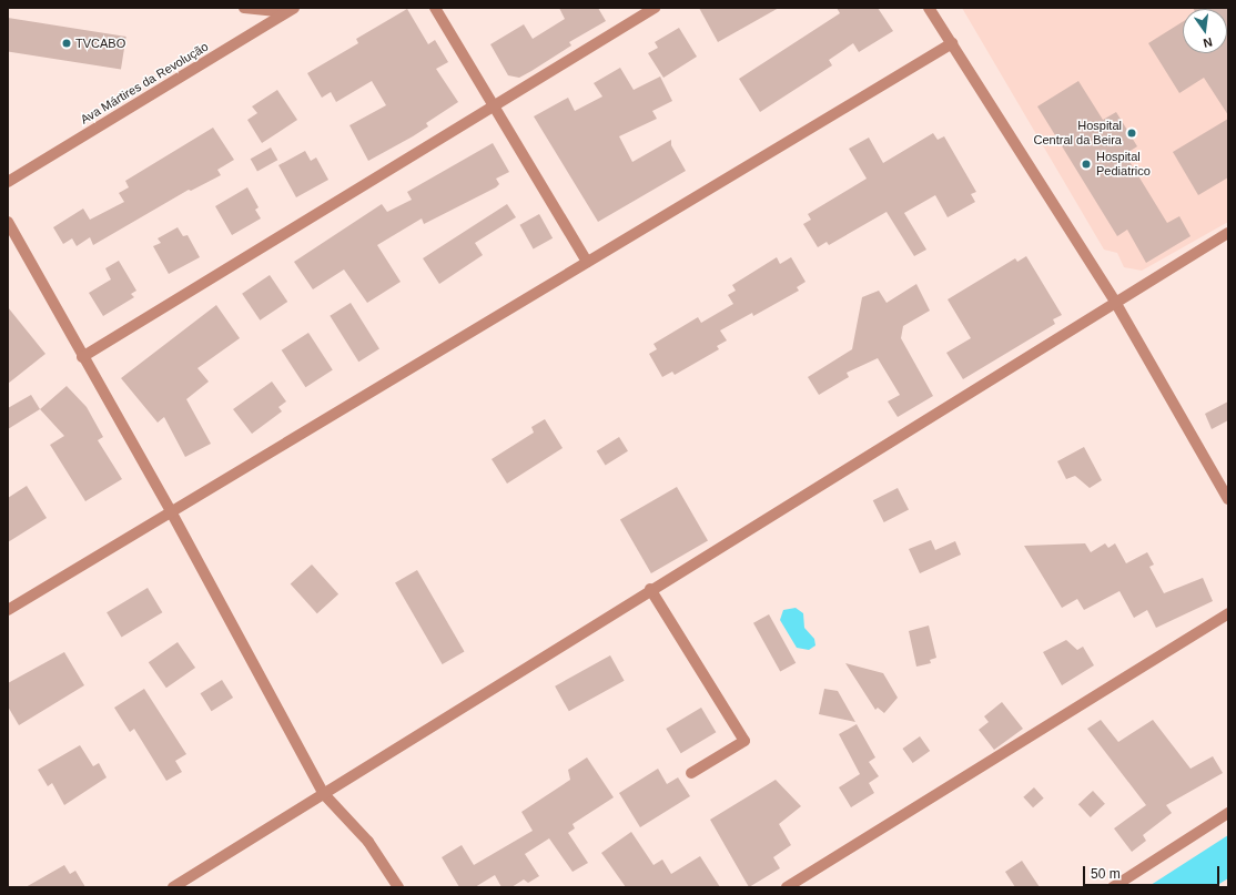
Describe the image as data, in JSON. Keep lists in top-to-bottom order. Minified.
{"streets":{"street":["Ava Mártires da Revolução"]},"places":["TVCABO","Hospital Central da Beira","Hospital Pediatrico"],"scale_bar":"50 m","north":"bottom"}
